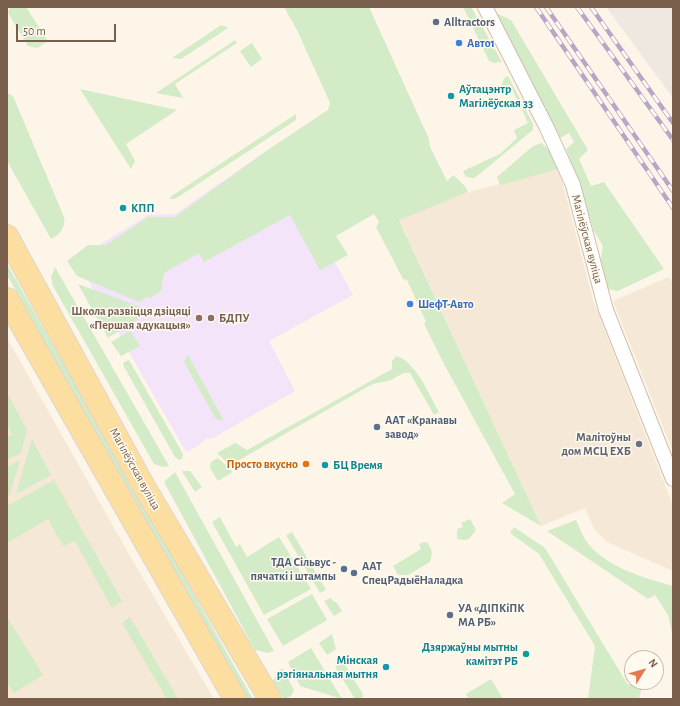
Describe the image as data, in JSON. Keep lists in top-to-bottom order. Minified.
{"streets":{"main road":["Магілёўская вуліца"]},"places":["Alltractors","Авто1","Аўтацэнтр Магілёўская 33","КПП","ШефТ-Авто","Школа развіцця дзіцяці «Першая адукацыя»","БДПУ","ААТ «Кранавы завод»","Малітоўны дом МСЦ ЕХБ","Просто вкусно","БЦ Время","ТДА Сільвус - пячаткі і штампы","ААТ СпецРадыёНаладка","УА «ДІПКіПК МА РБ»","Дзяржаўны мытны камітэт РБ","Мінская рэгіянальная мытня"],"scale_bar":"50 m","north":"top right"}
